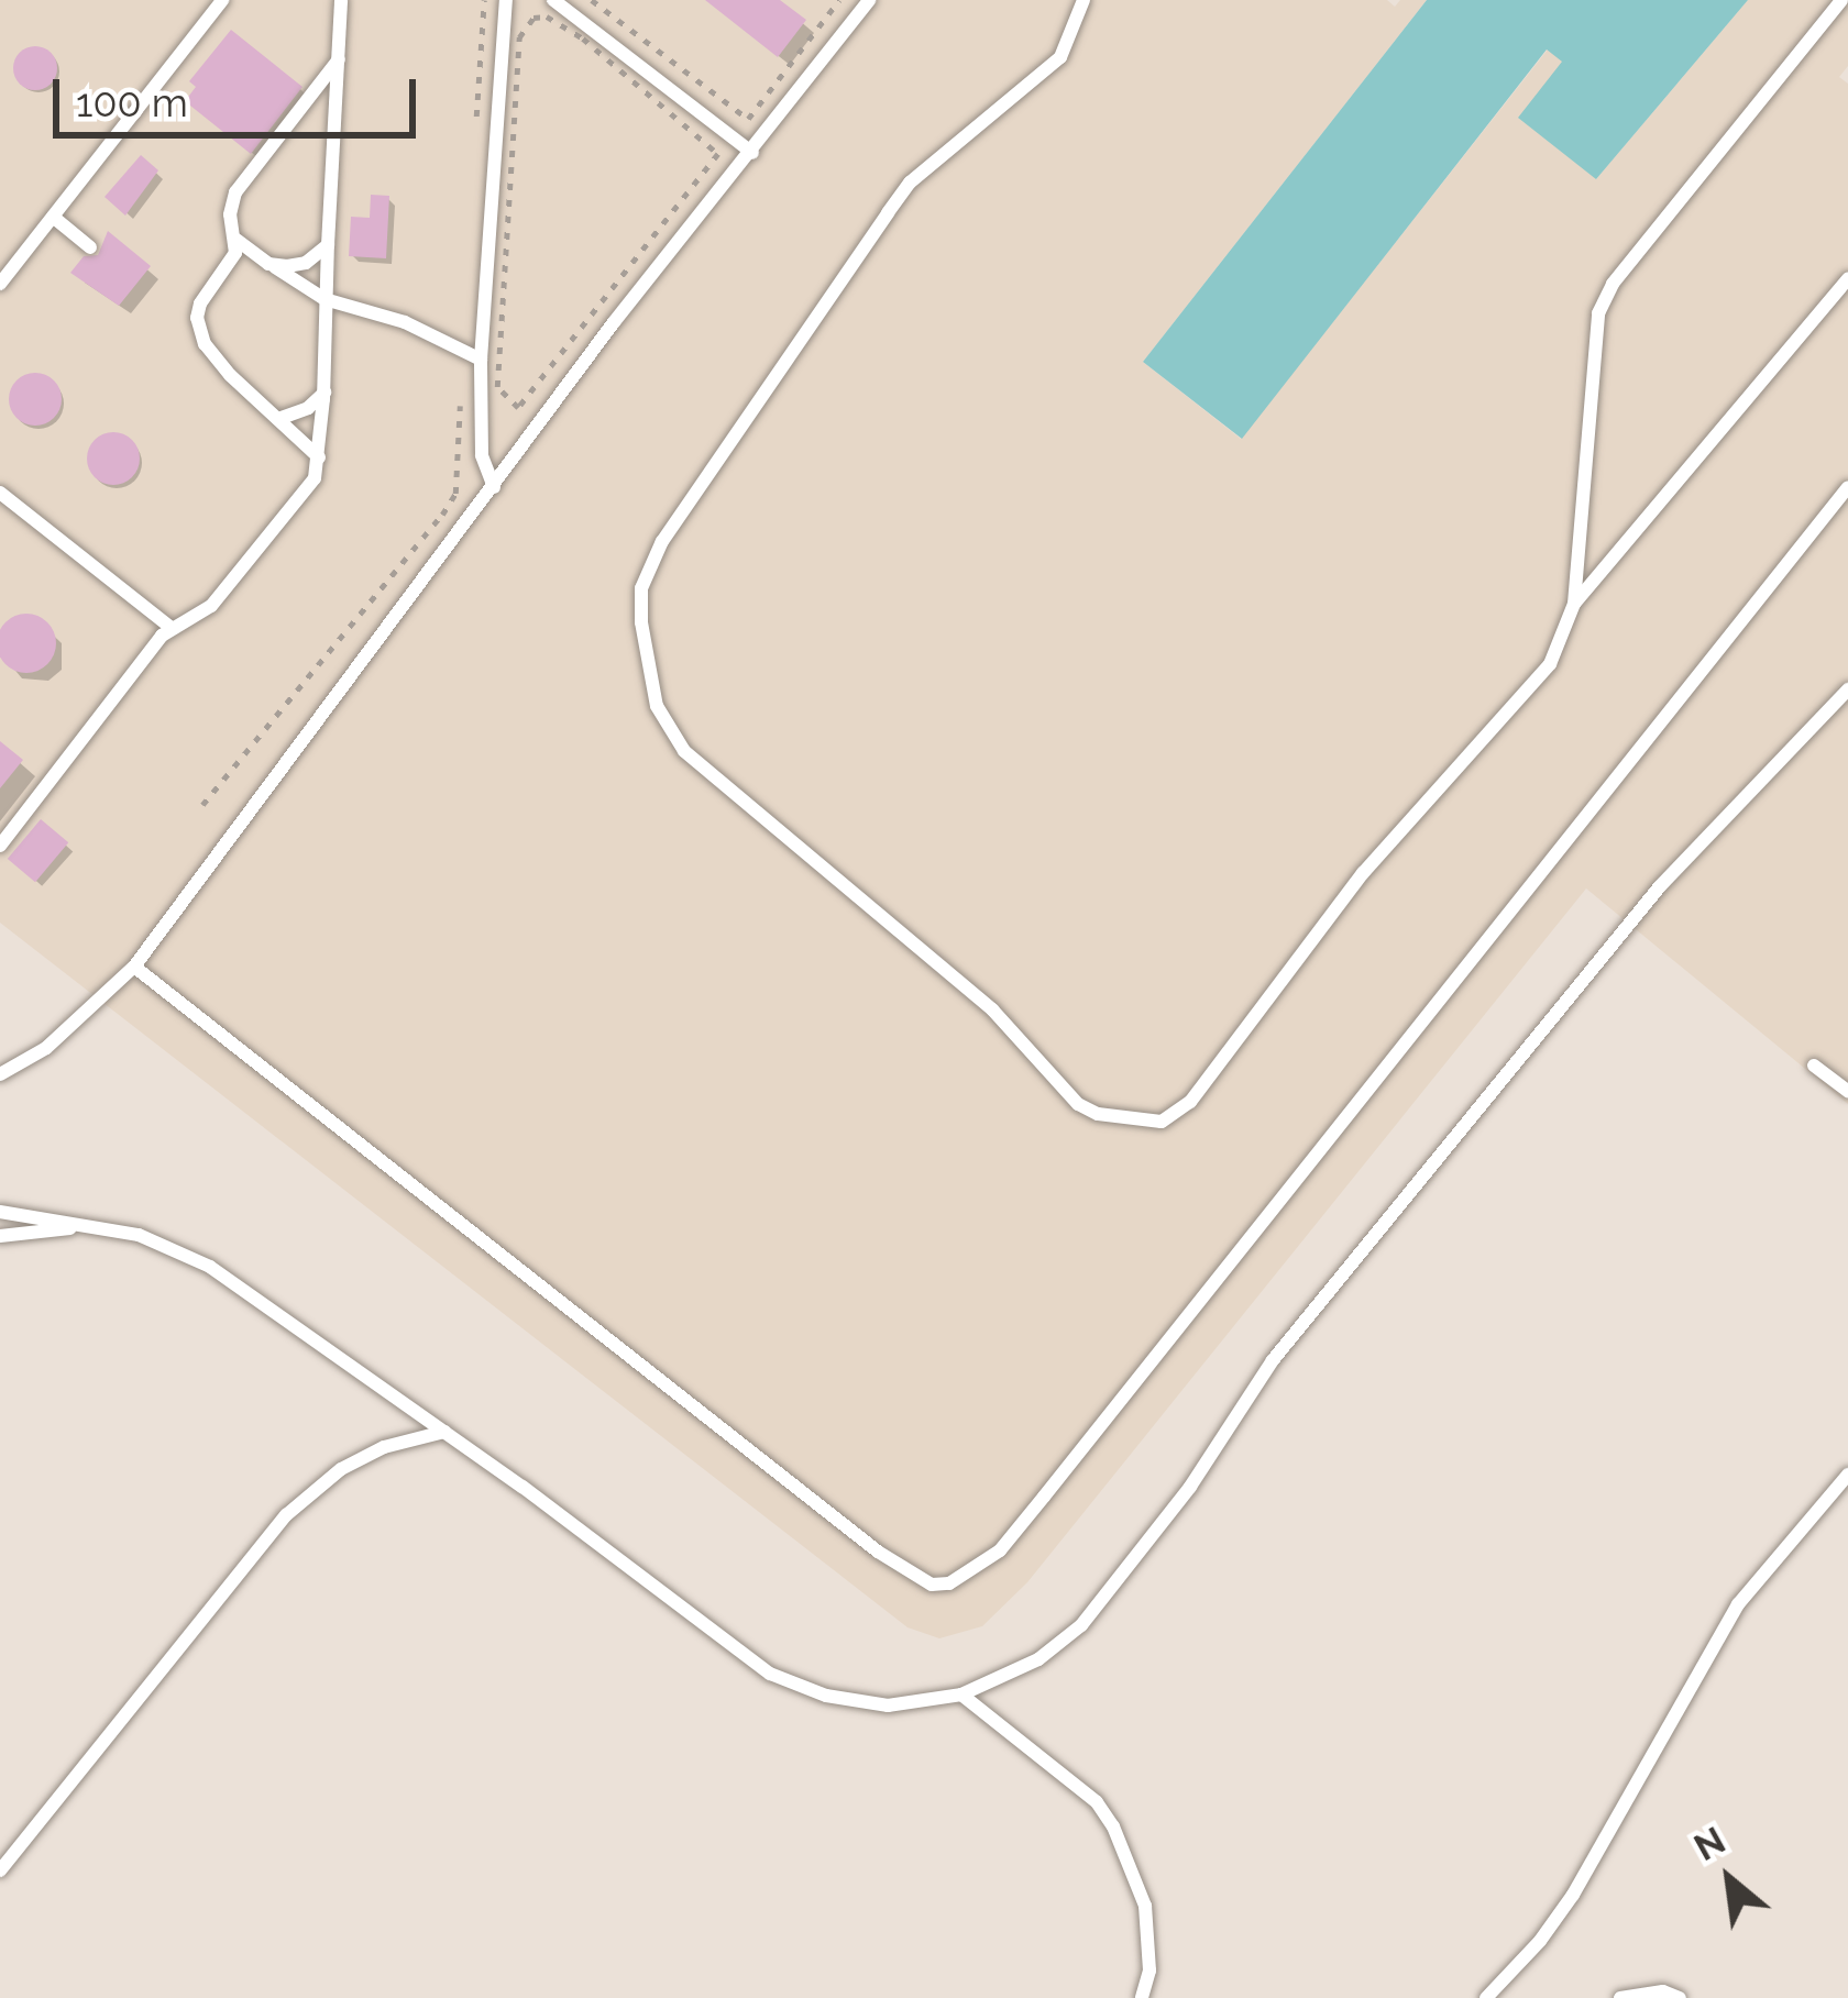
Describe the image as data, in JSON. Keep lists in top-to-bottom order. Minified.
{"scale_bar":"100 m","north":"top left"}
